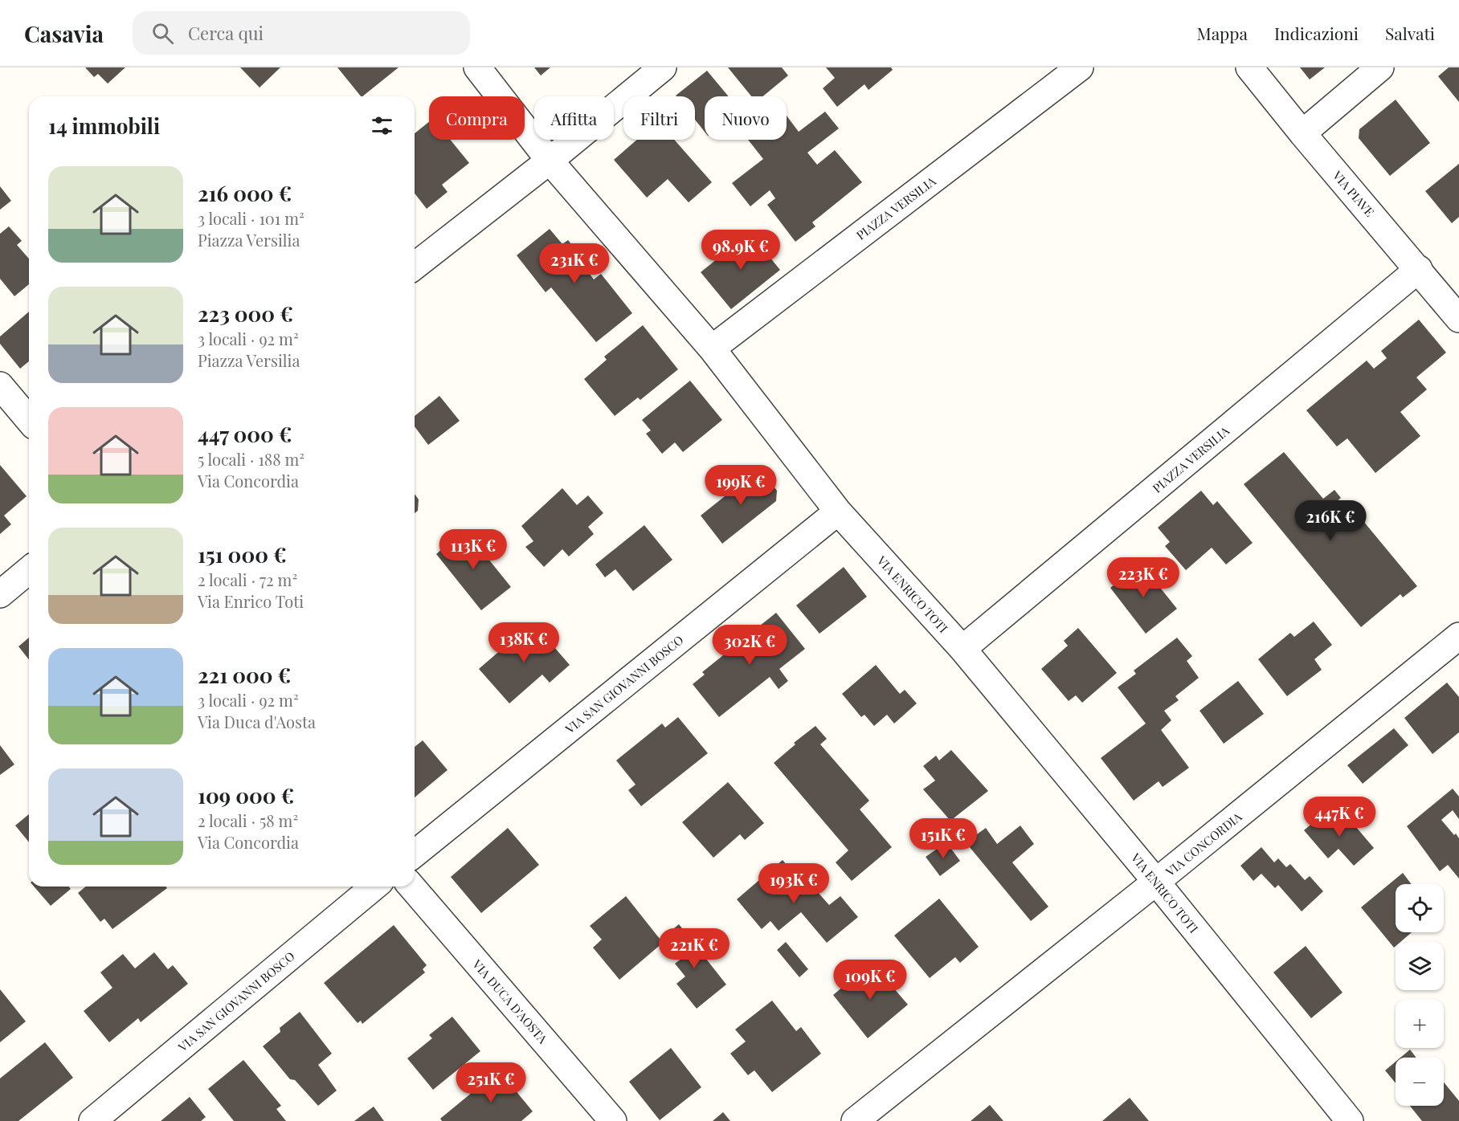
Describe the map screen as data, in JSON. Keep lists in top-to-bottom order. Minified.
{"streets":{"street":["VIA PIAVE","PIAZZA VERSILIA","VIA ENRICO TOTI","VIA SAN GIOVANNI BOSCO","VIA CONCORDIA","VIA DUCA D'AOSTA"]},"crossings":[["VIA PIAVE","PIAZZA VERSILIA"],["PIAZZA VERSILIA","VIA ENRICO TOTI"],["VIA ENRICO TOTI","VIA SAN GIOVANNI BOSCO"],["VIA ENRICO TOTI","VIA CONCORDIA"]],"page":{"header":"Casavia","search":"Cerca qui","nav":["Mappa","Indicazioni","Salvati"],"chip":["Compra","Affitta","Filtri","Nuovo"],"heading":"14 immobili","list":[{"name":"216 000 €","note":"3 locali · 101 m² · Piazza Versilia"},{"name":"223 000 €","note":"3 locali · 92 m² · Piazza Versilia"},{"name":"447 000 €","note":"5 locali · 188 m² · Via Concordia"},{"name":"151 000 €","note":"2 locali · 72 m² · Via Enrico Toti"},{"name":"221 000 €","note":"3 locali · 92 m² · Via Duca d'Aosta"},{"name":"109 000 €","note":"2 locali · 58 m² · Via Concordia"}],"price":["98.9K €","231K €","199K €","216K €","113K €","223K €","138K €","302K €","447K €","151K €","193K €","221K €","109K €","251K €"],"map_buttons":["+","−"]}}
